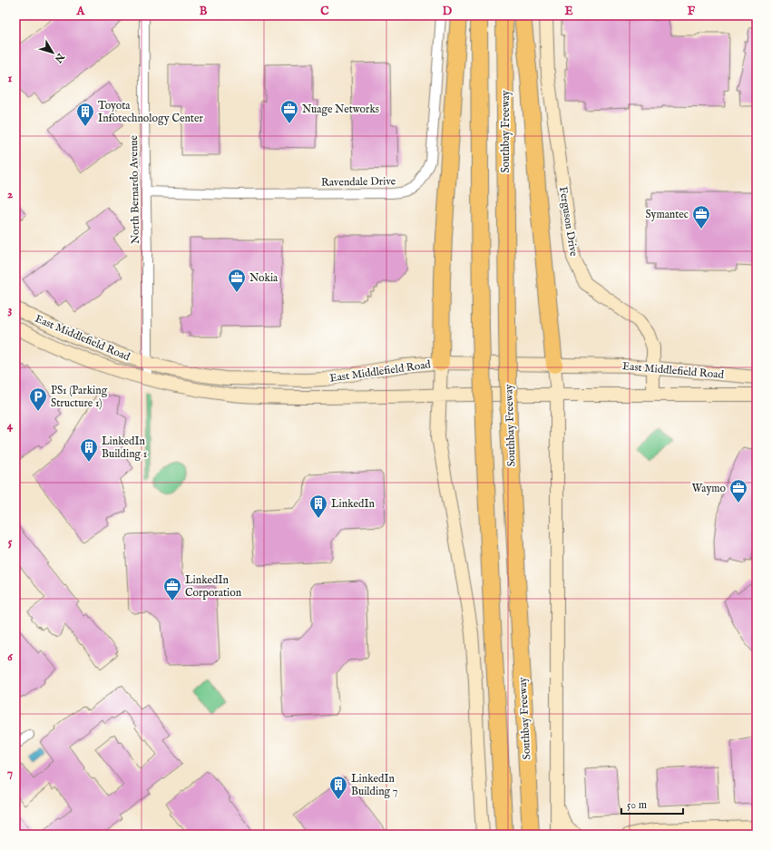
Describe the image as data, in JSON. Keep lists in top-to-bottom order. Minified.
{"streets":{"highway":["Southbay Freeway"],"main road":["Ferguson Drive","East Middlefield Road"],"street":["Ravendale Drive","North Bernardo Avenue"]},"crossings":[["Ravendale Drive","North Bernardo Avenue"],["North Bernardo Avenue","East Middlefield Road"],["Ferguson Drive","East Middlefield Road"]],"places":{"office":["Nuage Networks","Symantec","Nokia","Waymo","LinkedIn Corporation"],"building":["Toyota Infotechnology Center","LinkedIn Building 1","LinkedIn","LinkedIn Building 7"],"parking":["PS1 (Parking Structure 1)"]},"scale_bar":"50 m","north":"bottom right","grid":{"columns":["A","B","C","D","E","F"],"rows":["1","2","3","4","5","6","7"]}}
